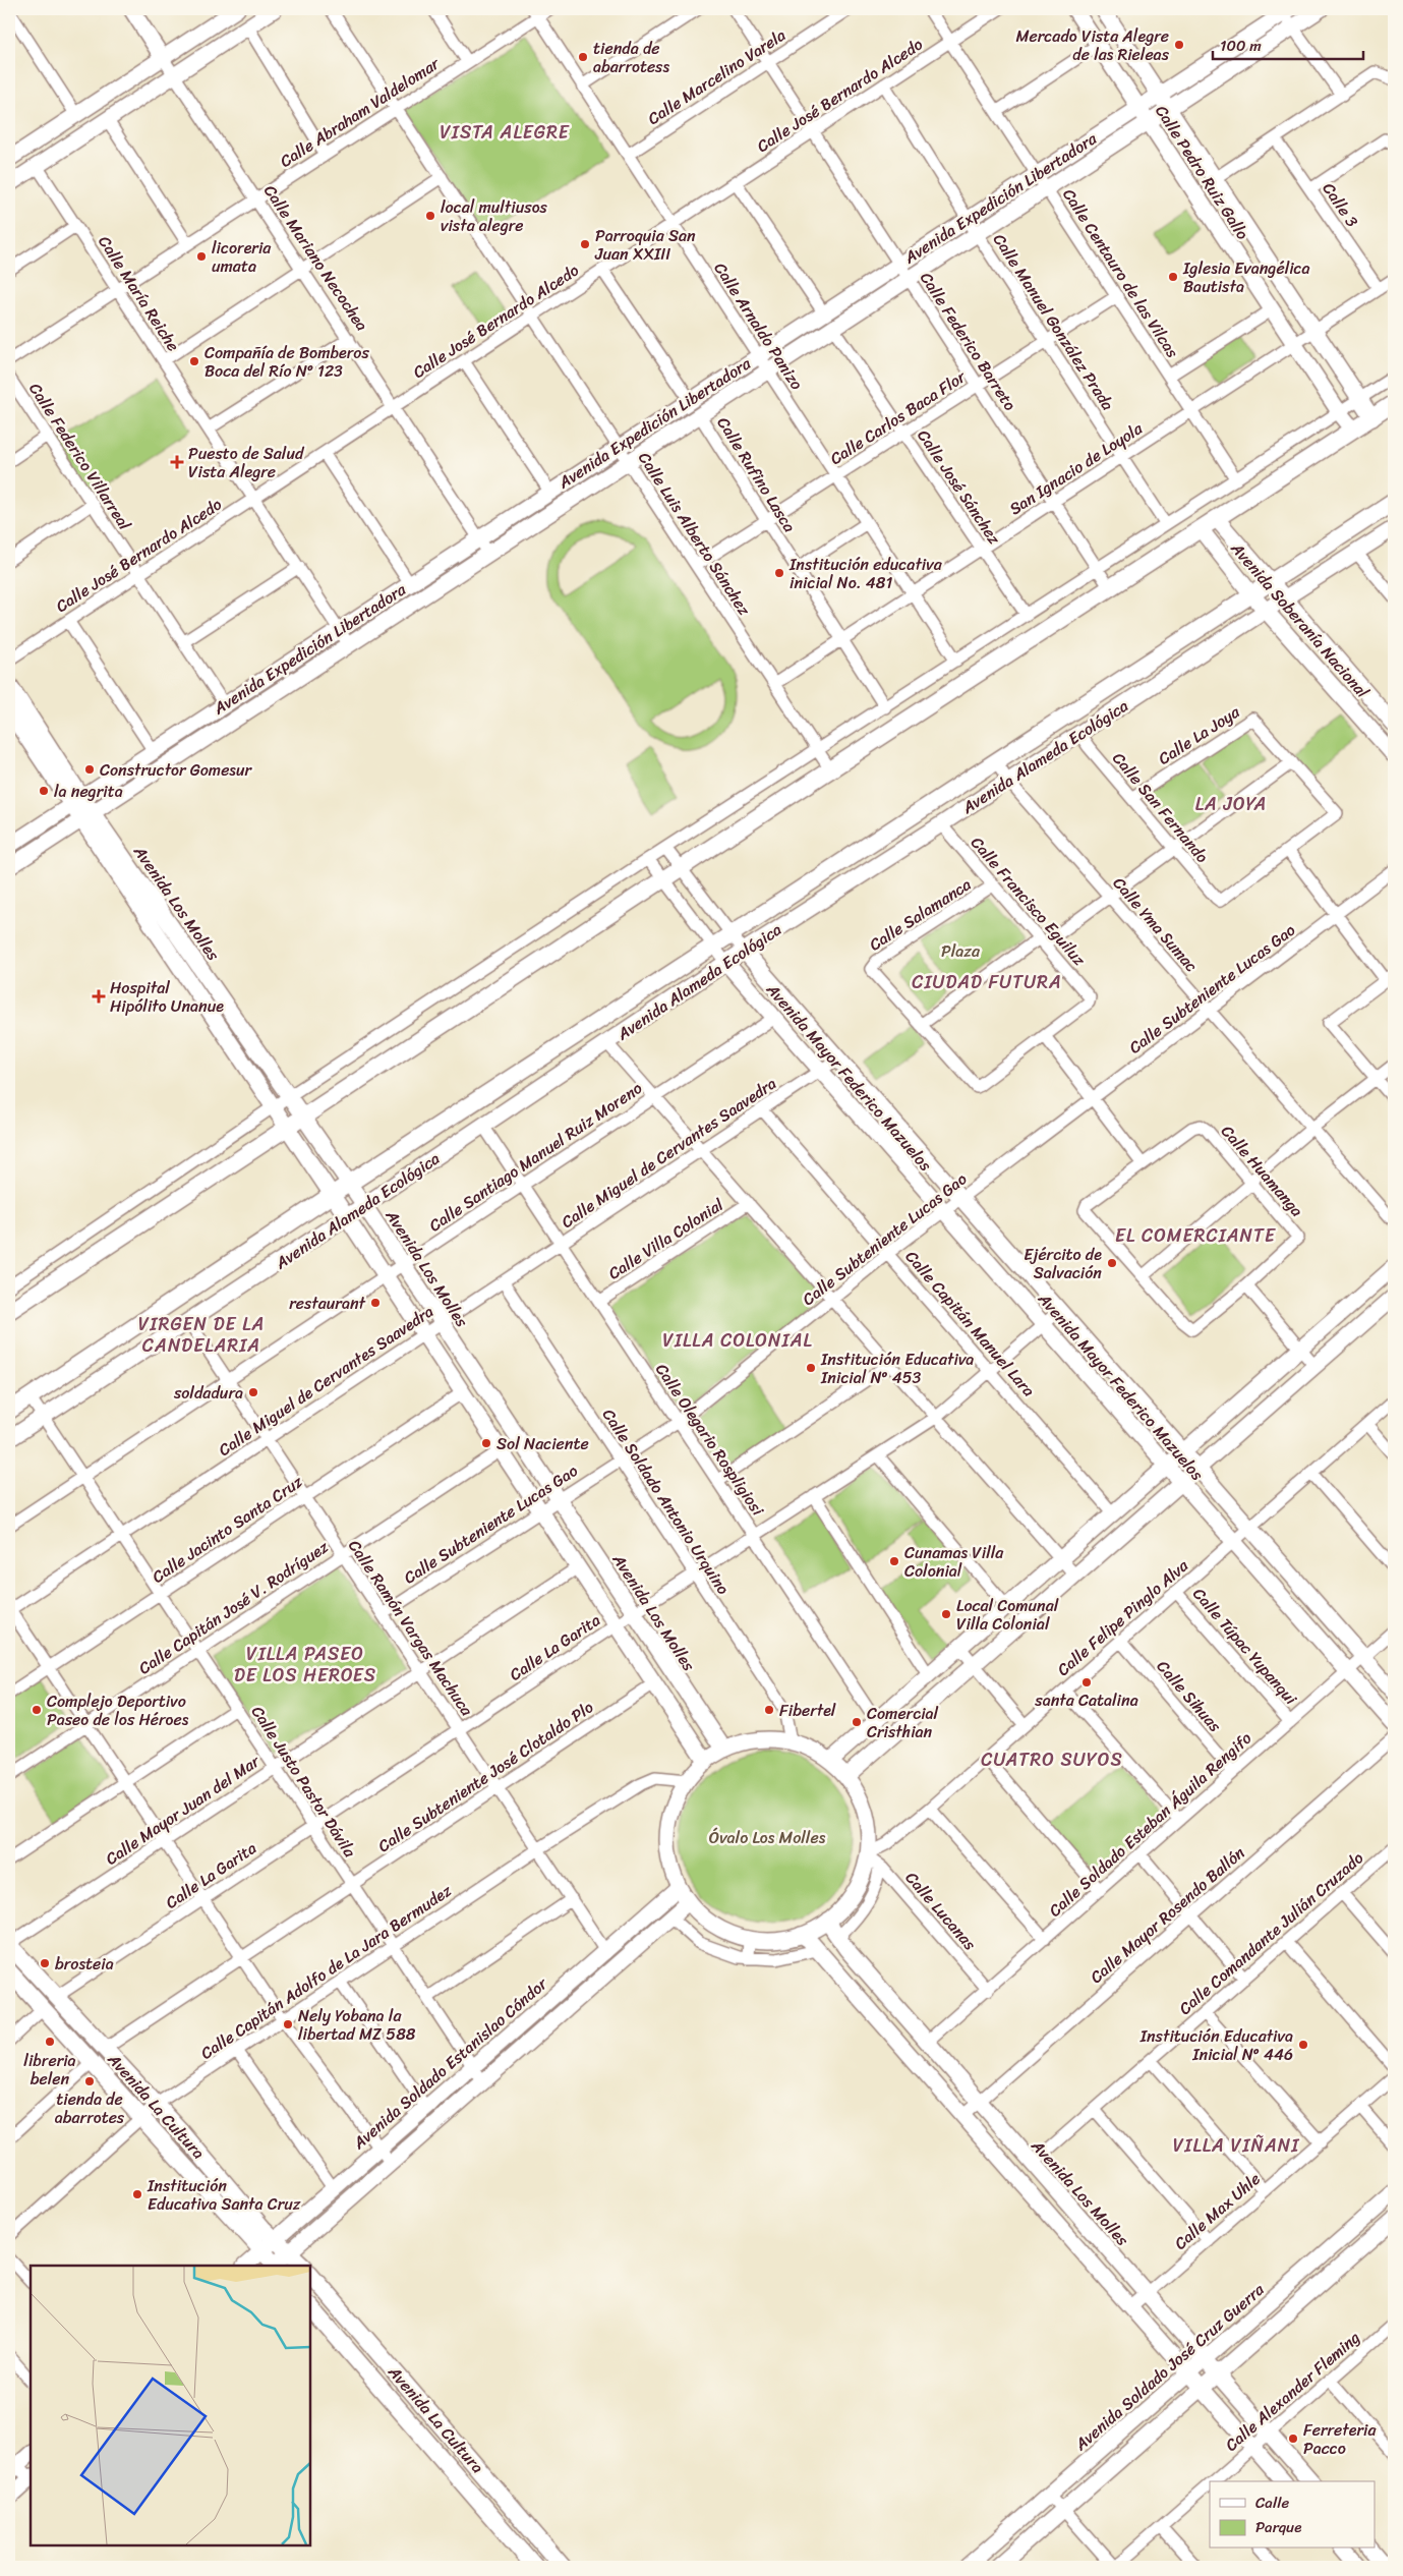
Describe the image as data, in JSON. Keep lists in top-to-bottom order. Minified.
{"streets":{"main road":["Avenida Alameda Ecológica","Avenida La Cultura"],"street":["Calle Marcelino Varela","Calle José Bernardo Alcedo","Calle Abraham Valdelomar","Calle Pedro Ruiz Gallo","Avenida Expedición Libertadora","Calle 3","Calle Mariano Necochea","Calle Centauro de las Vilcas","Calle María Reiche","Calle Manuel González Prada","Calle Arnaldo Panizo","Calle Federico Barreto","Calle Carlos Baca Flor","Calle Federico Villarreal","San Ignacio de Loyola","Calle Rufino Lasca","Calle José Sánchez","Calle Luis Alberto Sánchez","Avenida Soberanía Nacional","Calle La Joya","Calle San Fernando","Calle Francisco Eguiluz","Avenida Los Molles","Calle Salamanca","Calle Yma Sumac","Calle Subteniente Lucas Gao","Avenida Mayor Federico Mazuelos","Calle Miguel de Cervantes Saavedra","Calle Santiago Manuel Ruiz Moreno","Calle Huamanga","Calle Villa Colonial","Calle Capitán Manuel Lara","Calle Olegario Rospligiosi","Calle Soldado Antonio Urquino","Calle Jacinto Santa Cruz","Calle Capitán José V. Rodríguez","Calle Felipe Pinglo Alva","Calle Ramón Vargas Machuca","Calle Túpac Yupanqui","Calle La Garita","Calle Sihuas","Calle Subteniente José Clotaldo Plo","Calle Justo Pastor Dávila","Calle Mayor Juan del Mar","Calle Soldado Esteban Águila Rengifo","Calle Lucanas","Calle Mayor Rosendo Ballón","Calle Comandante Julián Cruzado","Calle Capitán Adolfo de La Jara Bermudez","Avenida Soldado Estanislao Cóndor","Calle Max Uhle","Avenida Soldado José Cruz Guerra","Calle Alexander Fleming"]},"crossings":[["Calle Marcelino Varela","Calle Arnaldo Panizo"],["Calle Marcelino Varela","Calle Federico Barreto"],["Calle José Bernardo Alcedo","Calle Mariano Necochea"],["Calle José Bernardo Alcedo","Calle Centauro de las Vilcas"],["Calle José Bernardo Alcedo","Calle María Reiche"],["Calle José Bernardo Alcedo","Calle Manuel González Prada"],["Calle José Bernardo Alcedo","Calle Arnaldo Panizo"],["Calle José Bernardo Alcedo","Calle Federico Barreto"],["Calle José Bernardo Alcedo","Calle Federico Villarreal"],["Calle José Bernardo Alcedo","Calle Rufino Lasca"],["Calle José Bernardo Alcedo","Calle José Sánchez"],["Calle José Bernardo Alcedo","Calle Luis Alberto Sánchez"],["Calle Abraham Valdelomar","Calle Mariano Necochea"],["Calle Abraham Valdelomar","Calle María Reiche"],["Calle Abraham Valdelomar","Calle Arnaldo Panizo"],["Calle Abraham Valdelomar","Calle Luis Alberto Sánchez"],["Calle Pedro Ruiz Gallo","Avenida Expedición Libertadora"],["Calle Pedro Ruiz Gallo","San Ignacio de Loyola"],["Avenida Expedición Libertadora","Calle Mariano Necochea"],["Avenida Expedición Libertadora","Calle Centauro de las Vilcas"],["Avenida Expedición Libertadora","Calle María Reiche"],["Avenida Expedición Libertadora","Calle Manuel González Prada"],["Avenida Expedición Libertadora","Calle Arnaldo Panizo"],["Avenida Expedición Libertadora","Calle Federico Barreto"],["Avenida Expedición Libertadora","Calle Federico Villarreal"],["Avenida Expedición Libertadora","Calle Rufino Lasca"],["Avenida Expedición Libertadora","Calle José Sánchez"],["Avenida Expedición Libertadora","Calle Luis Alberto Sánchez"],["Avenida Expedición Libertadora","Avenida Los Molles"],["Calle 3","San Ignacio de Loyola"],["Calle Centauro de las Vilcas","Calle Carlos Baca Flor"],["Calle Centauro de las Vilcas","San Ignacio de Loyola"],["Calle Manuel González Prada","Calle Carlos Baca Flor"],["Calle Manuel González Prada","San Ignacio de Loyola"],["Calle Arnaldo Panizo","Calle Carlos Baca Flor"],["Calle Arnaldo Panizo","San Ignacio de Loyola"],["Calle Federico Barreto","Calle Carlos Baca Flor"],["Calle Federico Barreto","San Ignacio de Loyola"],["Calle Carlos Baca Flor","Calle Rufino Lasca"],["Calle Carlos Baca Flor","Calle José Sánchez"],["Calle Carlos Baca Flor","Calle Luis Alberto Sánchez"],["San Ignacio de Loyola","Calle Rufino Lasca"],["San Ignacio de Loyola","Calle José Sánchez"],["San Ignacio de Loyola","Calle Luis Alberto Sánchez"],["Avenida Soberanía Nacional","Avenida Alameda Ecológica"],["Calle La Joya","Calle San Fernando"],["Avenida Alameda Ecológica","Calle San Fernando"],["Avenida Alameda Ecológica","Calle Francisco Eguiluz"],["Avenida Alameda Ecológica","Avenida Los Molles"],["Avenida Alameda Ecológica","Calle Yma Sumac"],["Avenida Alameda Ecológica","Avenida Mayor Federico Mazuelos"],["Avenida Alameda Ecológica","Calle Olegario Rospligiosi"],["Avenida Alameda Ecológica","Calle Ramón Vargas Machuca"],["Avenida Alameda Ecológica","Calle Justo Pastor Dávila"],["Calle Francisco Eguiluz","Calle Salamanca"],["Avenida Los Molles","Calle Subteniente Lucas Gao"],["Avenida Los Molles","Calle Miguel de Cervantes Saavedra"],["Avenida Los Molles","Calle Santiago Manuel Ruiz Moreno"],["Avenida Los Molles","Calle Jacinto Santa Cruz"],["Avenida Los Molles","Calle Capitán José V. Rodríguez"],["Avenida Los Molles","Calle La Garita"],["Avenida Los Molles","Calle Subteniente José Clotaldo Plo"],["Avenida Los Molles","Calle Mayor Juan del Mar"],["Avenida Los Molles","Calle Soldado Esteban Águila Rengifo"],["Avenida Los Molles","Calle Mayor Rosendo Ballón"],["Avenida Los Molles","Calle Comandante Julián Cruzado"],["Avenida Los Molles","Calle Max Uhle"],["Avenida Los Molles","Avenida Soldado José Cruz Guerra"],["Avenida Los Molles","Calle Alexander Fleming"],["Calle Yma Sumac","Calle Subteniente Lucas Gao"],["Calle Subteniente Lucas Gao","Avenida Mayor Federico Mazuelos"],["Calle Subteniente Lucas Gao","Calle Capitán Manuel Lara"],["Calle Subteniente Lucas Gao","Calle Olegario Rospligiosi"],["Calle Subteniente Lucas Gao","Calle Soldado Antonio Urquino"],["Calle Subteniente Lucas Gao","Calle Ramón Vargas Machuca"],["Avenida Mayor Federico Mazuelos","Calle Miguel de Cervantes Saavedra"],["Avenida Mayor Federico Mazuelos","Calle Santiago Manuel Ruiz Moreno"],["Avenida Mayor Federico Mazuelos","Calle Felipe Pinglo Alva"],["Avenida Mayor Federico Mazuelos","Calle La Garita"],["Avenida Mayor Federico Mazuelos","Calle Soldado Esteban Águila Rengifo"],["Calle Miguel de Cervantes Saavedra","Calle Capitán Manuel Lara"],["Calle Miguel de Cervantes Saavedra","Calle Olegario Rospligiosi"],["Calle Miguel de Cervantes Saavedra","Calle Soldado Antonio Urquino"],["Calle Miguel de Cervantes Saavedra","Calle Ramón Vargas Machuca"],["Calle Miguel de Cervantes Saavedra","Calle Justo Pastor Dávila"],["Calle Santiago Manuel Ruiz Moreno","Calle Olegario Rospligiosi"],["Calle Santiago Manuel Ruiz Moreno","Calle Ramón Vargas Machuca"],["Calle Santiago Manuel Ruiz Moreno","Calle Justo Pastor Dávila"],["Calle Villa Colonial","Calle Olegario Rospligiosi"],["Calle Capitán Manuel Lara","Calle La Garita"],["Calle Olegario Rospligiosi","Calle La Garita"],["Calle Soldado Antonio Urquino","Calle La Garita"],["Calle Jacinto Santa Cruz","Calle Ramón Vargas Machuca"],["Calle Jacinto Santa Cruz","Calle Justo Pastor Dávila"],["Calle Capitán José V. Rodríguez","Calle Ramón Vargas Machuca"],["Calle Capitán José V. Rodríguez","Calle Justo Pastor Dávila"],["Calle Felipe Pinglo Alva","Calle Túpac Yupanqui"],["Calle Felipe Pinglo Alva","Calle Sihuas"],["Calle Felipe Pinglo Alva","Calle Lucanas"],["Calle Ramón Vargas Machuca","Calle La Garita"],["Calle Ramón Vargas Machuca","Calle Subteniente José Clotaldo Plo"],["Calle Ramón Vargas Machuca","Calle Mayor Juan del Mar"],["Calle Ramón Vargas Machuca","Calle Capitán Adolfo de La Jara Bermudez"],["Calle Ramón Vargas Machuca","Avenida Soldado Estanislao Cóndor"],["Calle Túpac Yupanqui","Calle Soldado Esteban Águila Rengifo"],["Calle La Garita","Calle Justo Pastor Dávila"],["Calle La Garita","Avenida La Cultura"],["Calle Sihuas","Calle Soldado Esteban Águila Rengifo"],["Calle Subteniente José Clotaldo Plo","Calle Justo Pastor Dávila"],["Calle Subteniente José Clotaldo Plo","Avenida La Cultura"],["Calle Justo Pastor Dávila","Calle Mayor Juan del Mar"],["Calle Justo Pastor Dávila","Calle Capitán Adolfo de La Jara Bermudez"],["Calle Justo Pastor Dávila","Avenida Soldado Estanislao Cóndor"],["Calle Mayor Juan del Mar","Avenida La Cultura"],["Calle Soldado Esteban Águila Rengifo","Calle Lucanas"],["Calle Capitán Adolfo de La Jara Bermudez","Avenida La Cultura"],["Avenida Soldado Estanislao Cóndor","Avenida La Cultura"]],"districts":["VISTA ALEGRE","LA JOYA","CIUDAD FUTURA","EL COMERCIANTE","VIRGEN DE LA CANDELARIA","VILLA COLONIAL","VILLA PASEO DE LOS HEROES","CUATRO SUYOS","VILLA VIÑANI"],"parks":["Plaza","Óvalo Los Molles"],"places":{"other":["Mercado Vista Alegre de las Rieleas","tienda de abarrotess","local multiusos vista alegre","Parroquia San Juan XXIII","licoreria umata","Iglesia Evangélica Bautista","Compañía de Bomberos Boca del Río Nº 123","Institución educativa inicial No. 481","Constructor Gomesur","la negrita","Ejército de Salvación","restaurant","Institución Educativa Inicial Nº 453","soldadura","Sol Naciente","Cunamas Villa Colonial","Local Comunal Villa Colonial","santa Catalina","Complejo Deportivo Paseo de los Héroes","Fibertel","Comercial Cristhian","brosteia","Nely Yobana la libertad MZ 588","libreria belen","Institución Educativa Inicial Nº 446","tienda de abarrotes","Institución Educativa Santa Cruz","Ferreteria Pacco"],"health":["Puesto de Salud Vista Alegre","Hospital Hipólito Unanue"]},"legend":["Calle","Parque"],"scale_bar":"100 m"}
